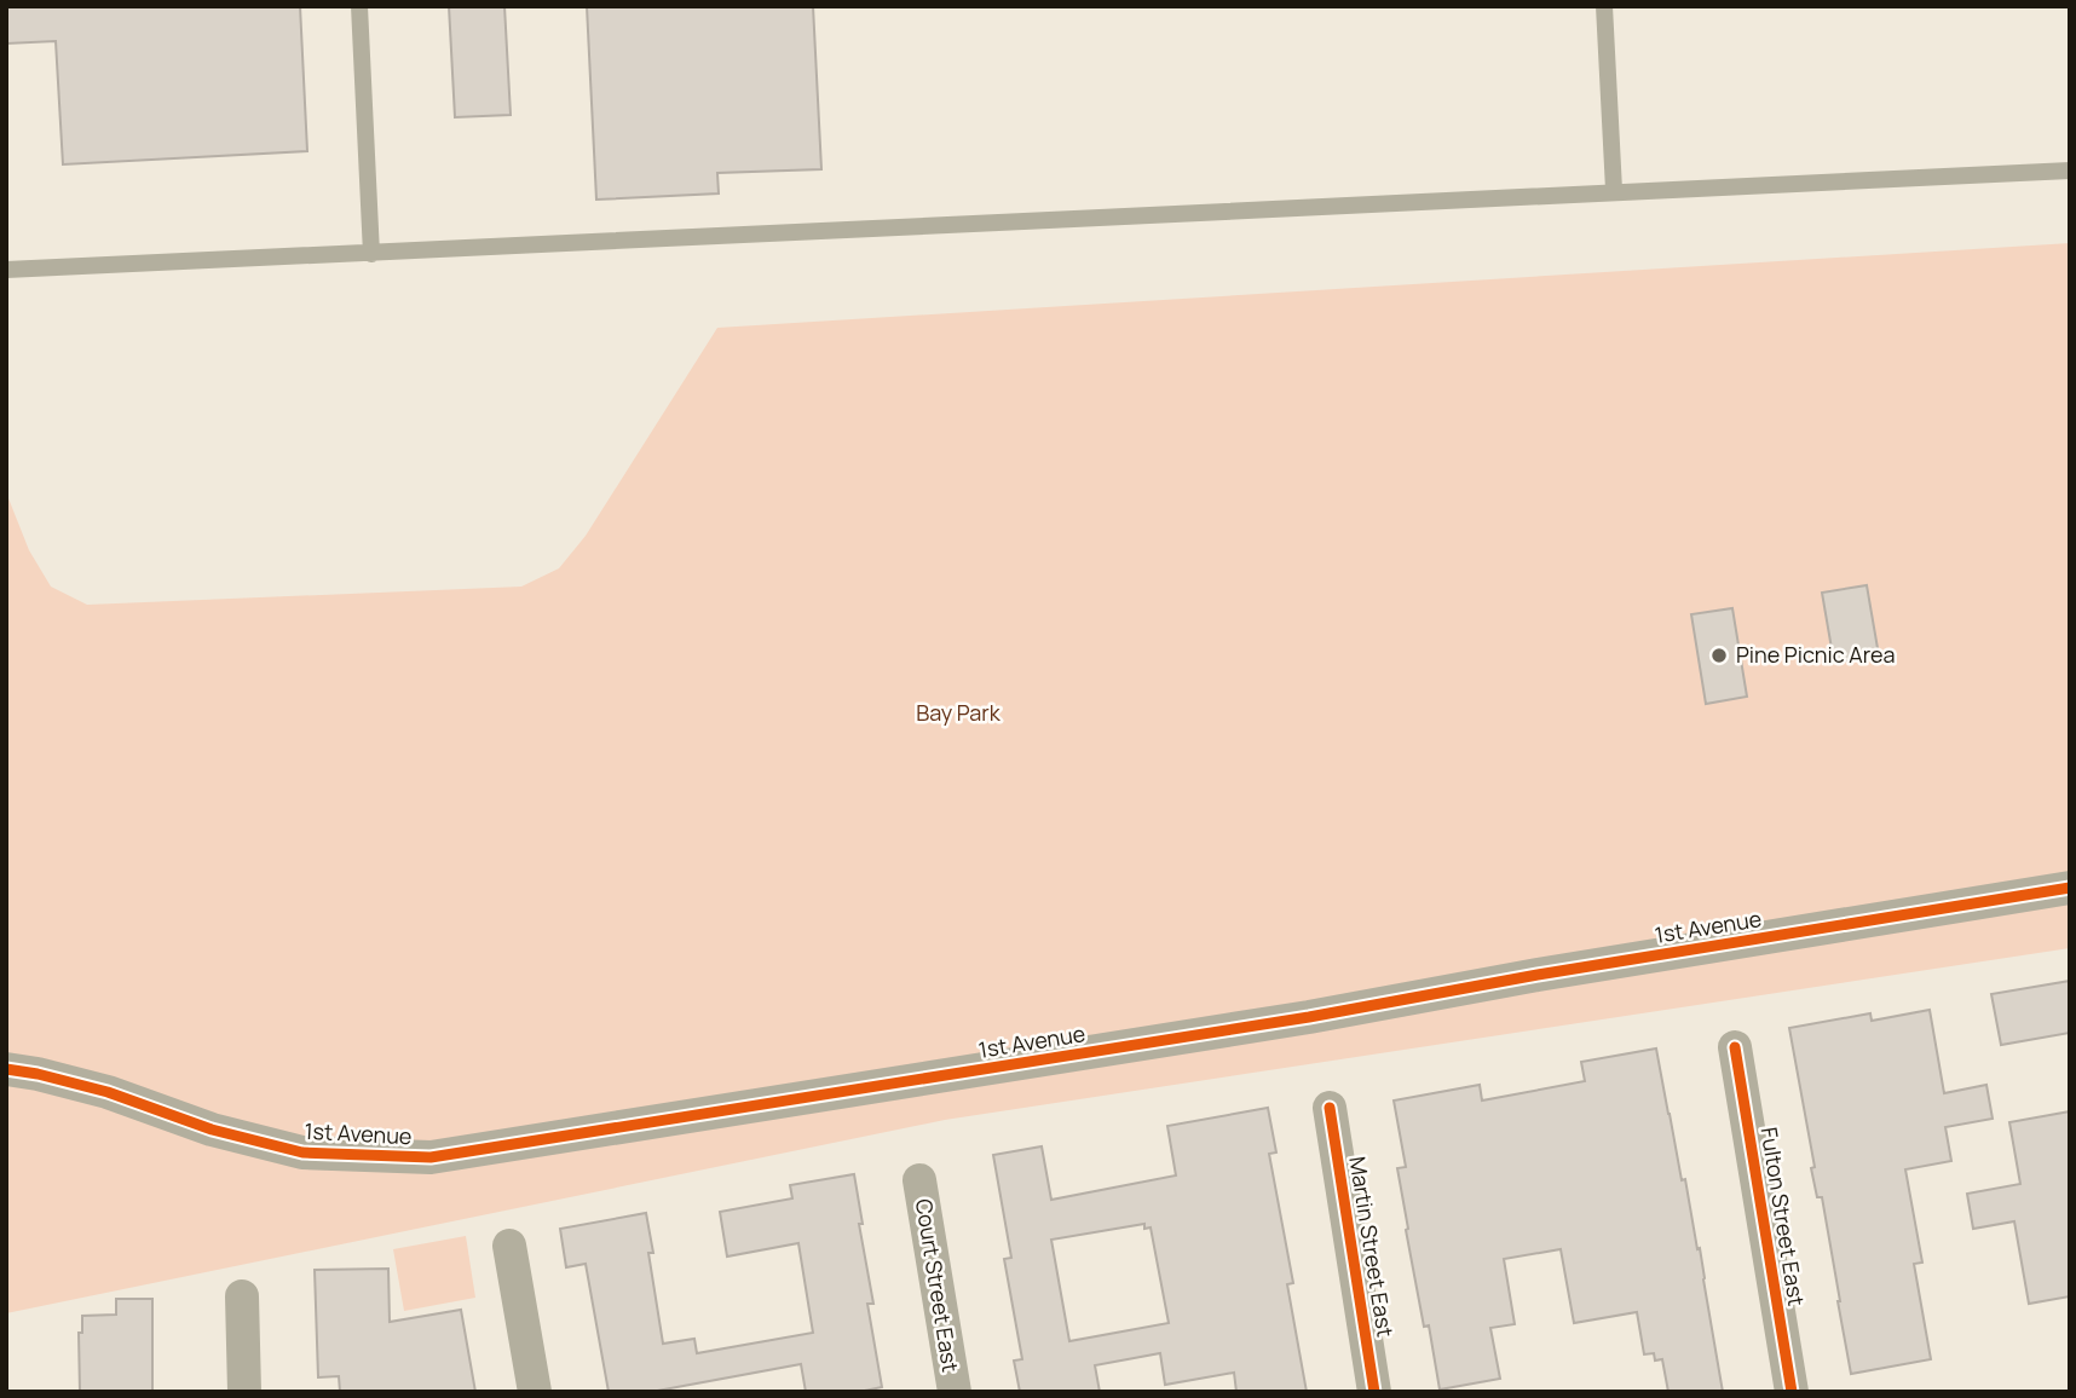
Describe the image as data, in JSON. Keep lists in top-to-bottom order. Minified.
{"streets":{"street":["1st Avenue","Fulton Street East","Martin Street East","Court Street East"]},"parks":["Bay Park"],"places":["Pine Picnic Area"]}
